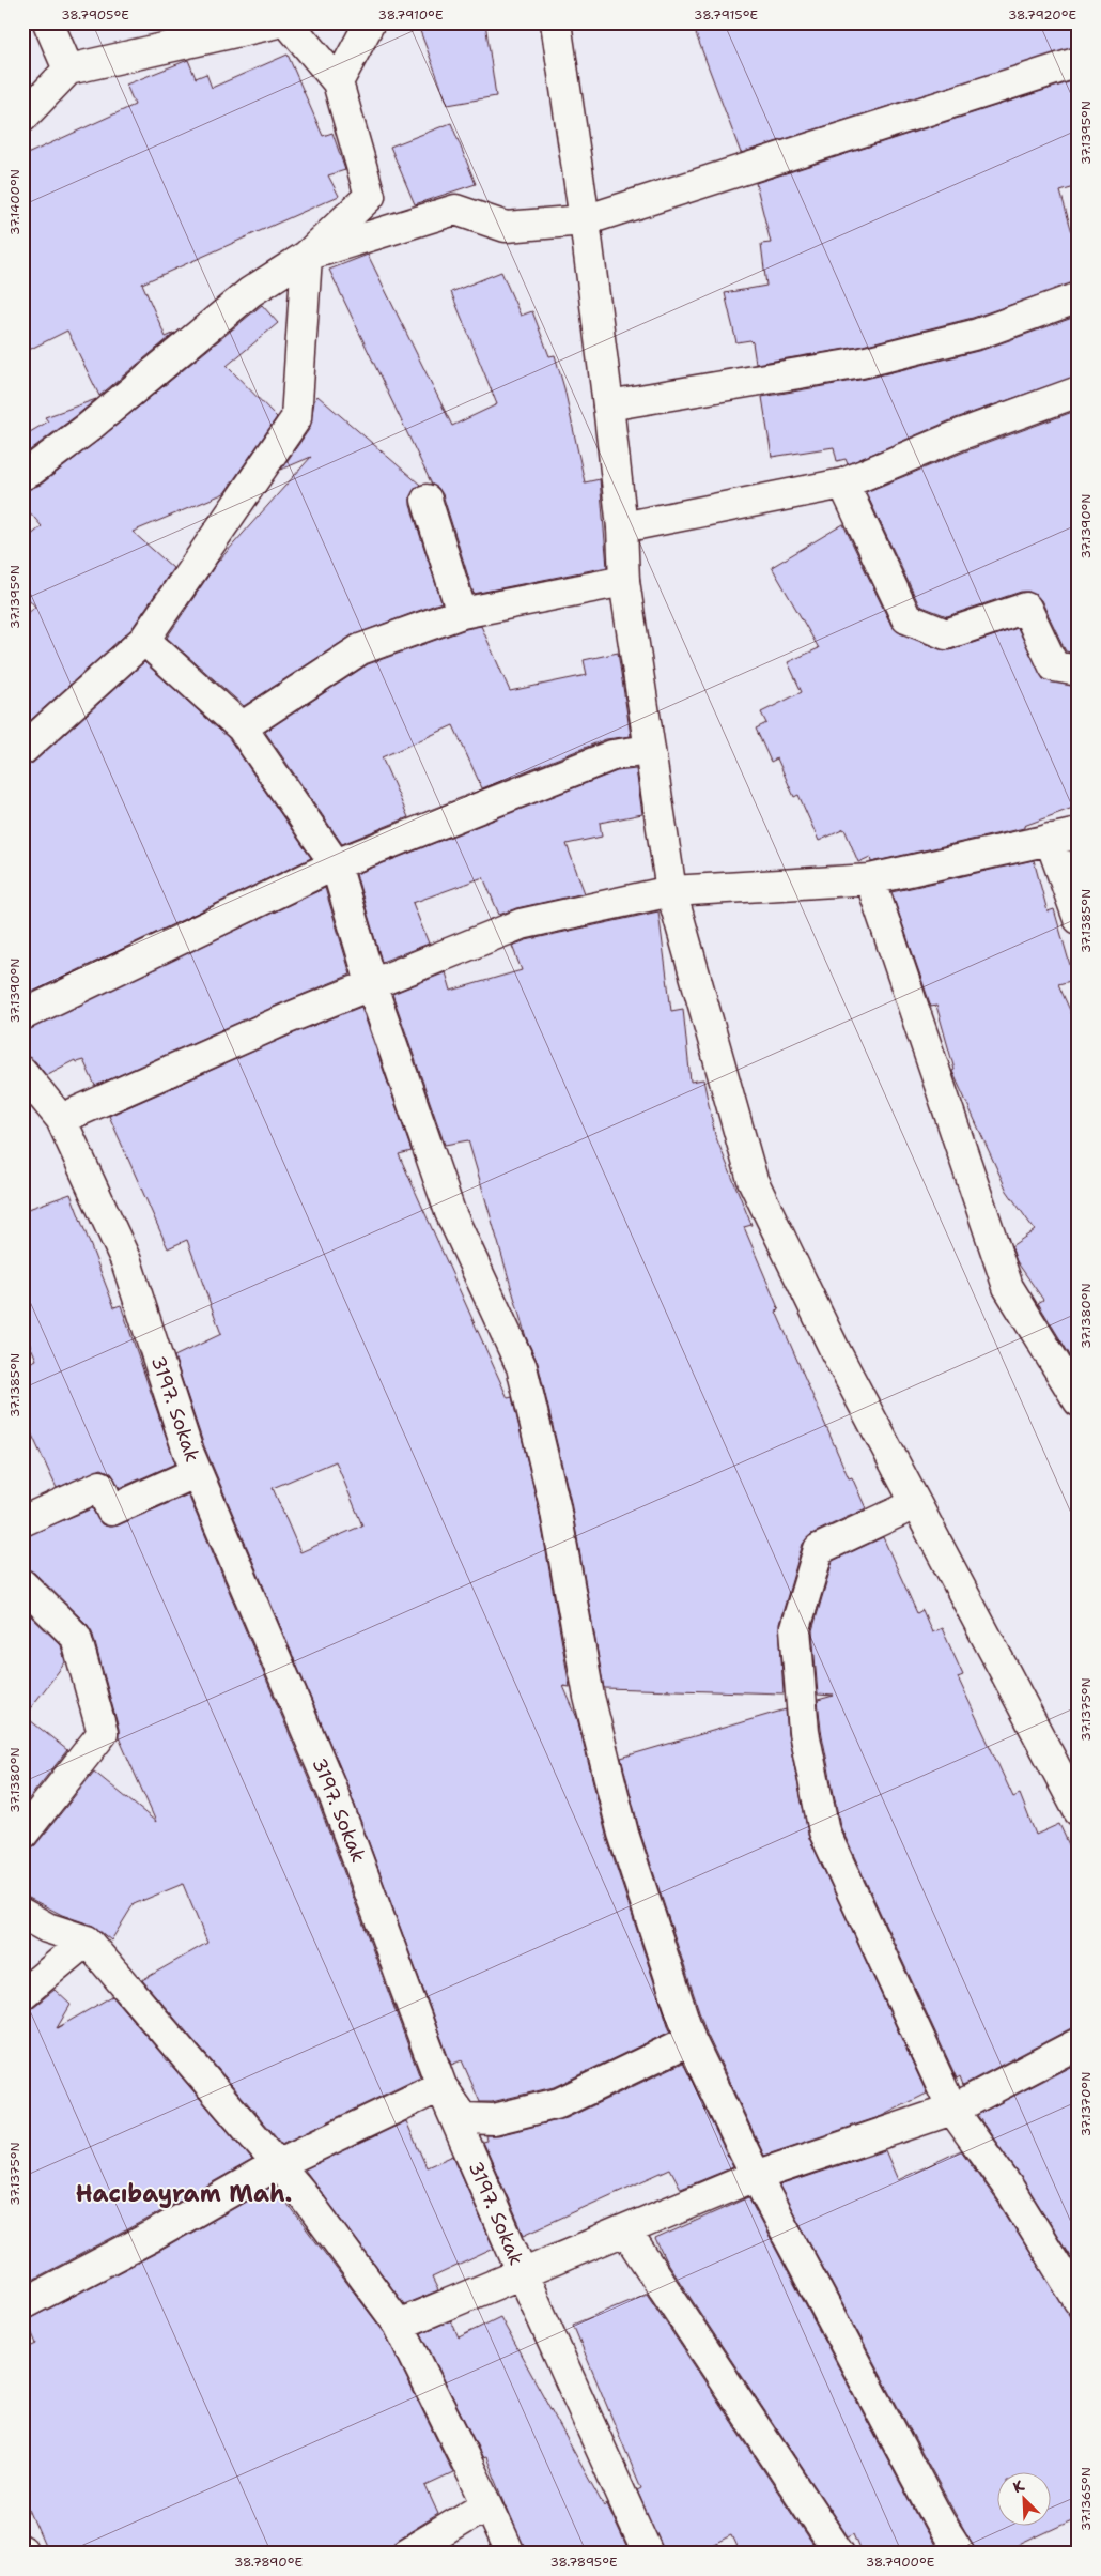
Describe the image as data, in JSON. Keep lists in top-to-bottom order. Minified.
{"streets":{"street":["3197. Sokak"]},"districts":["Hacıbayram Mah."],"north":"top left","coordinates":["38.7905°E","38.7910°E","38.7915°E","38.7920°E","37.1395°N","37.1400°N","37.1390°N","37.1385°N","37.1380°N","37.1375°N","37.1370°N","37.1365°N","38.7890°E","38.7895°E","38.7900°E"]}
